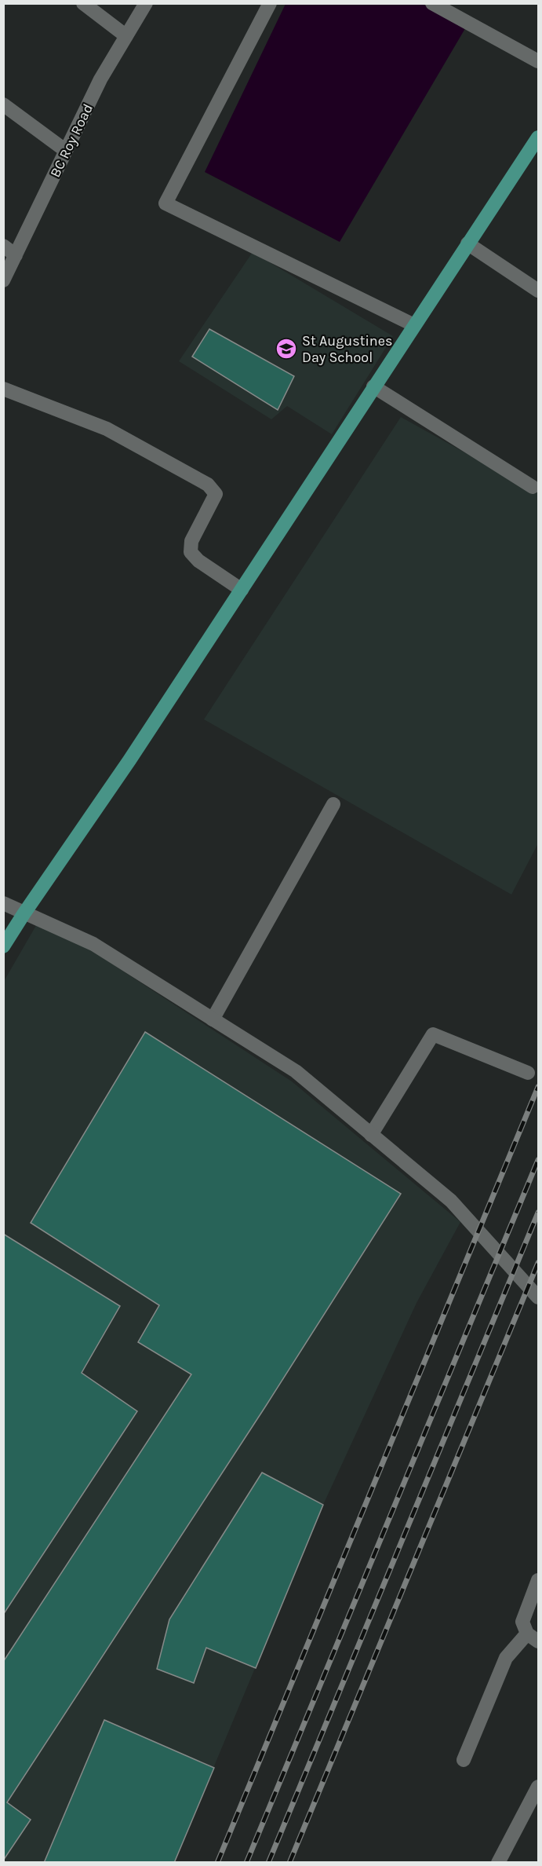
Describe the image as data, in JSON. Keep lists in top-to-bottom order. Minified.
{"streets":{"street":["BC Roy Road"]},"places":{"school or university":["St Augustines Day School"]}}
